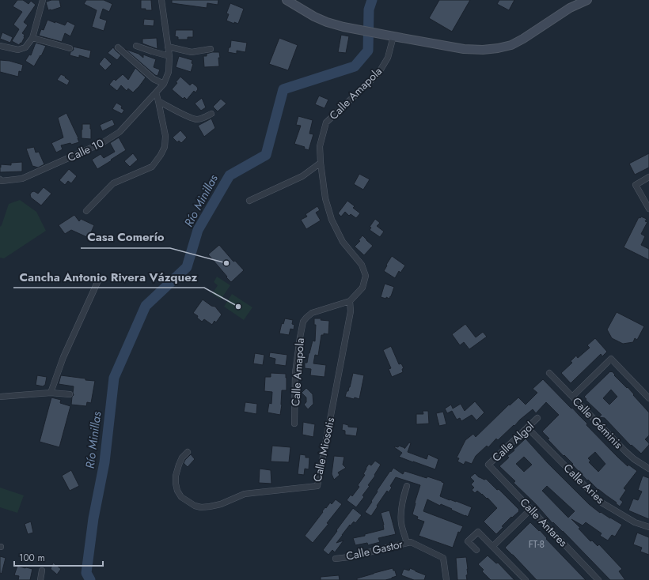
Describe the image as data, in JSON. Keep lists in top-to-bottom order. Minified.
{"streets":{"street":["Calle Amapola","Calle 10","Calle Géminis","Calle Algol","Calle Miosotis","Calle Aries","Calle Antares","Calle Gastor"]},"crossings":[["Calle Amapola","Calle Miosotis"],["Calle Algol","Calle Aries"],["Calle Algol","Calle Antares"]],"water":["Río Minillas"],"places":["Casa Comerío","Cancha Antonio Rivera Vázquez"],"house_numbers":["FT-8"],"scale_bar":"100 m"}
